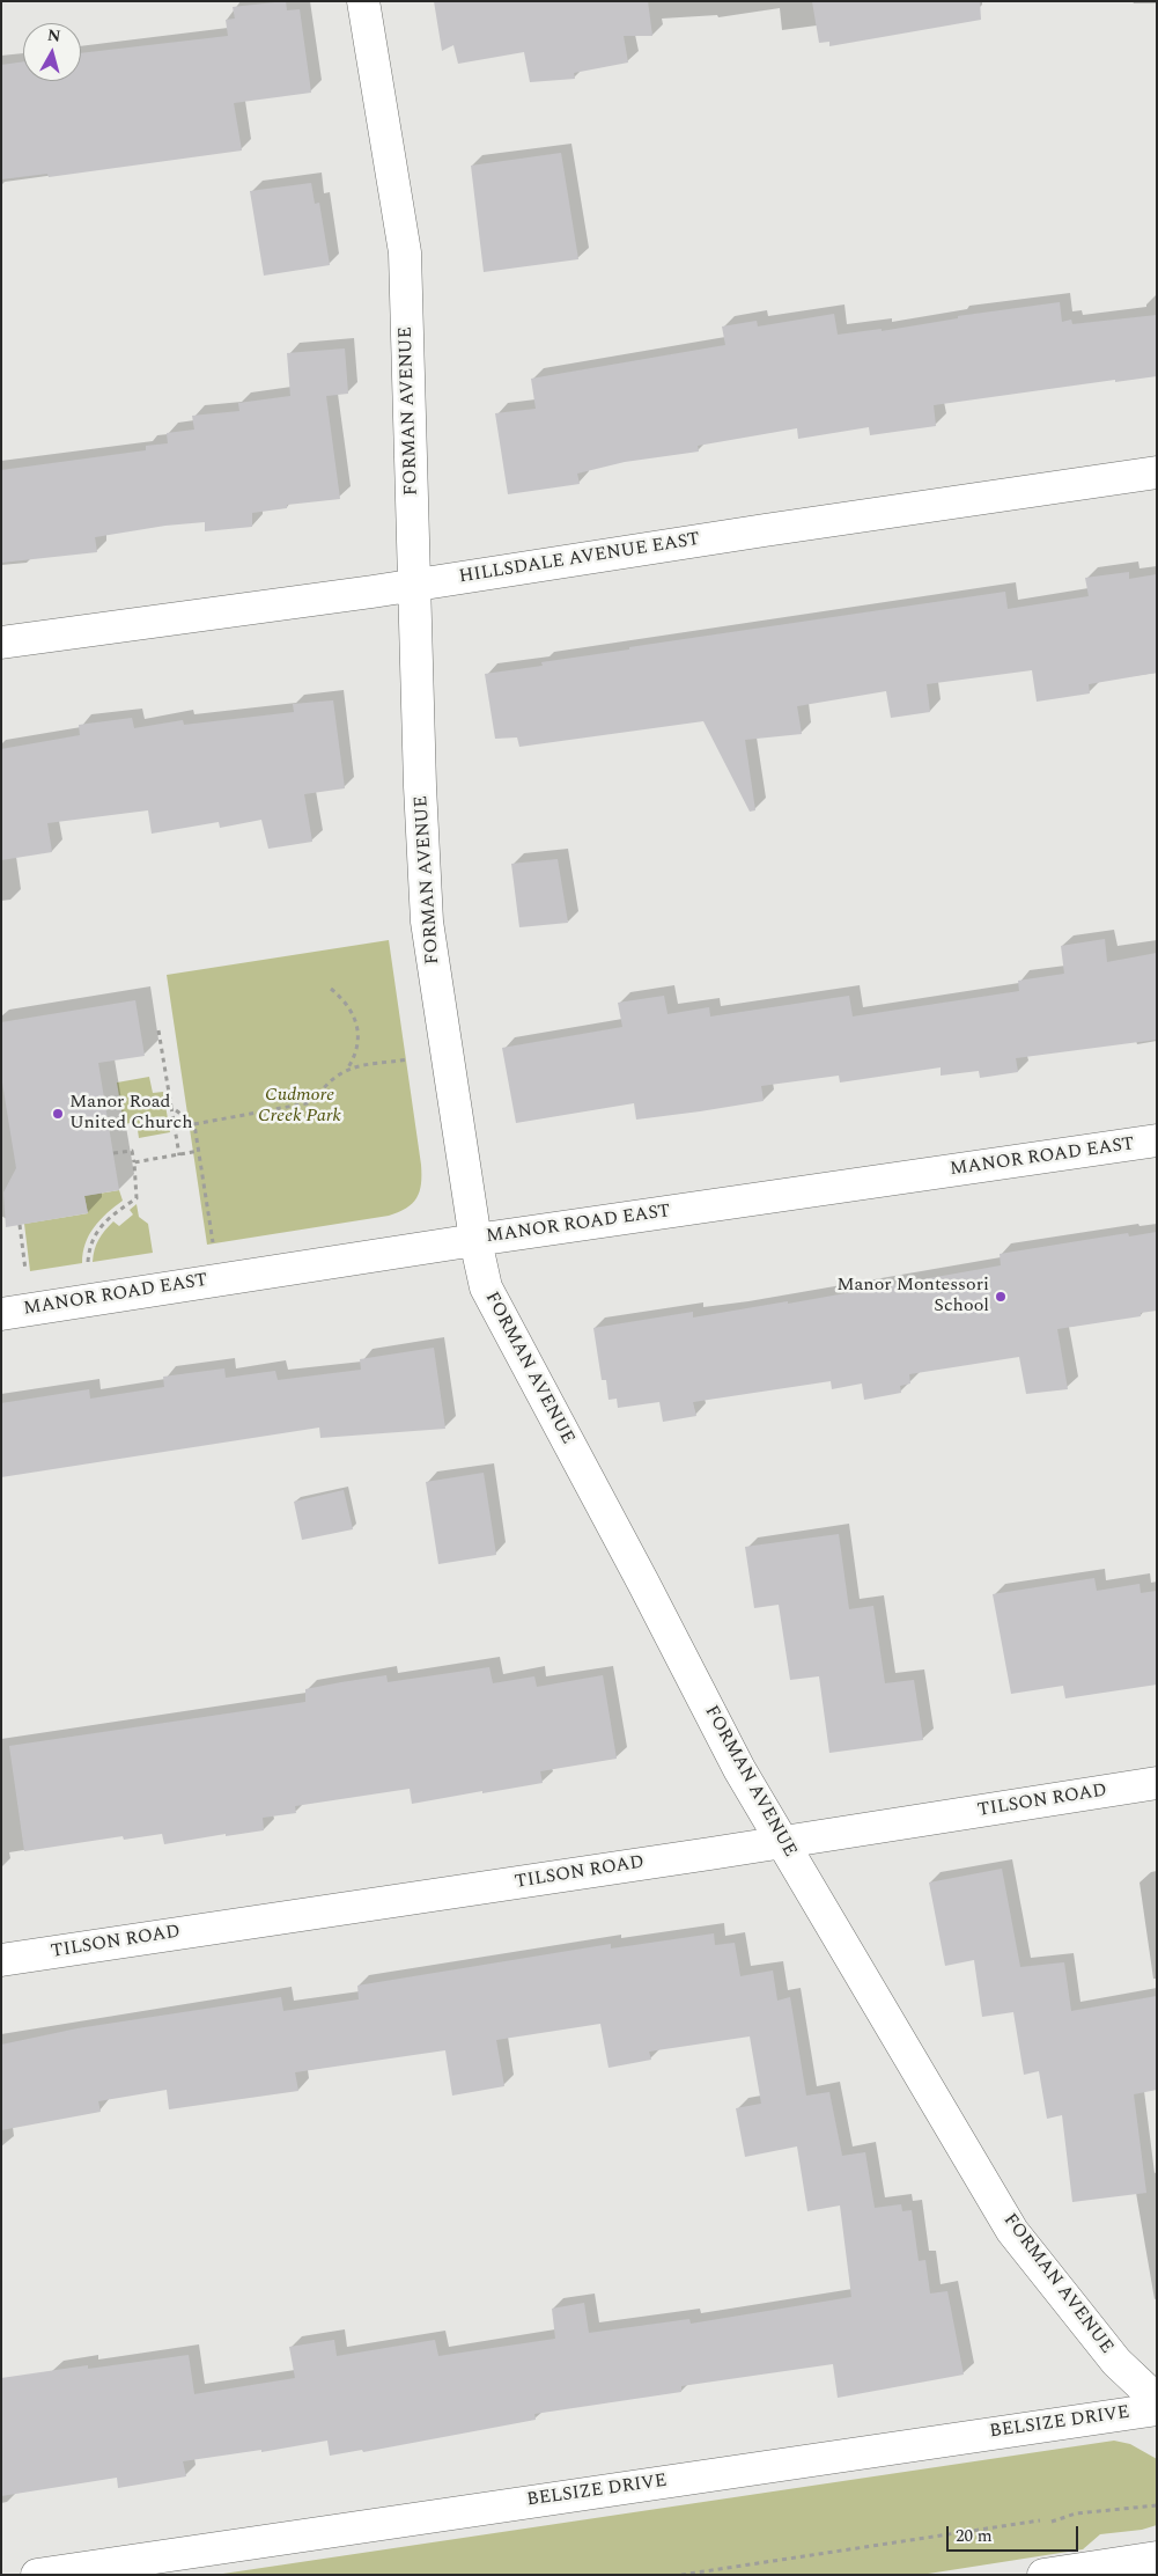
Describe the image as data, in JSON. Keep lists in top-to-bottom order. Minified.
{"streets":{"street":["FORMAN AVENUE","HILLSDALE AVENUE EAST","MANOR ROAD EAST","TILSON ROAD","BELSIZE DRIVE"]},"crossings":[["FORMAN AVENUE","HILLSDALE AVENUE EAST"],["FORMAN AVENUE","MANOR ROAD EAST"],["FORMAN AVENUE","TILSON ROAD"]],"parks":["Cudmore Creek Park"],"places":["Manor Road United Church","Manor Montessori School"],"scale_bar":"20 m","north":"top"}
